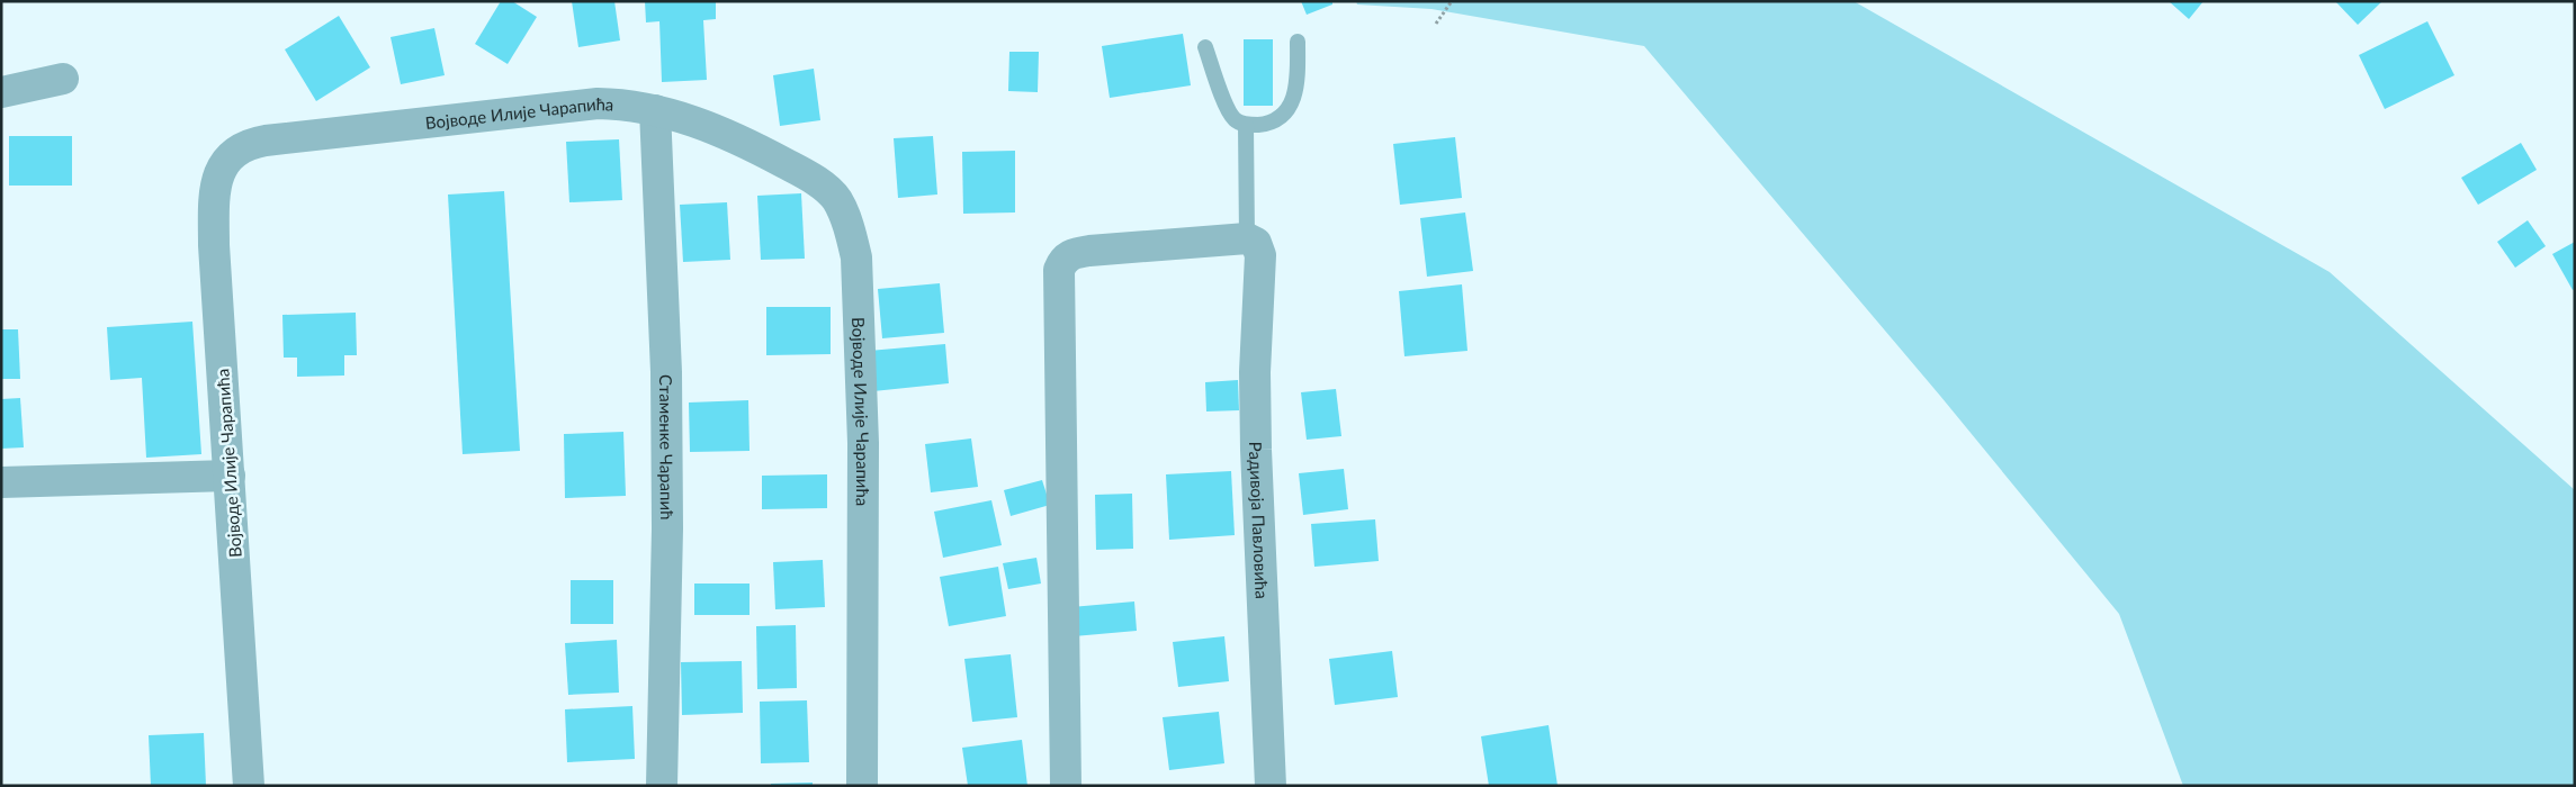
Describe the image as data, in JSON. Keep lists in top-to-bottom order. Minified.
{"streets":{"street":["Војводе Илије Чарапића","Стаменке Чарапић","Радивоја Павловића"]},"crossings":[["Војводе Илије Чарапића","Стаменке Чарапић"]]}
